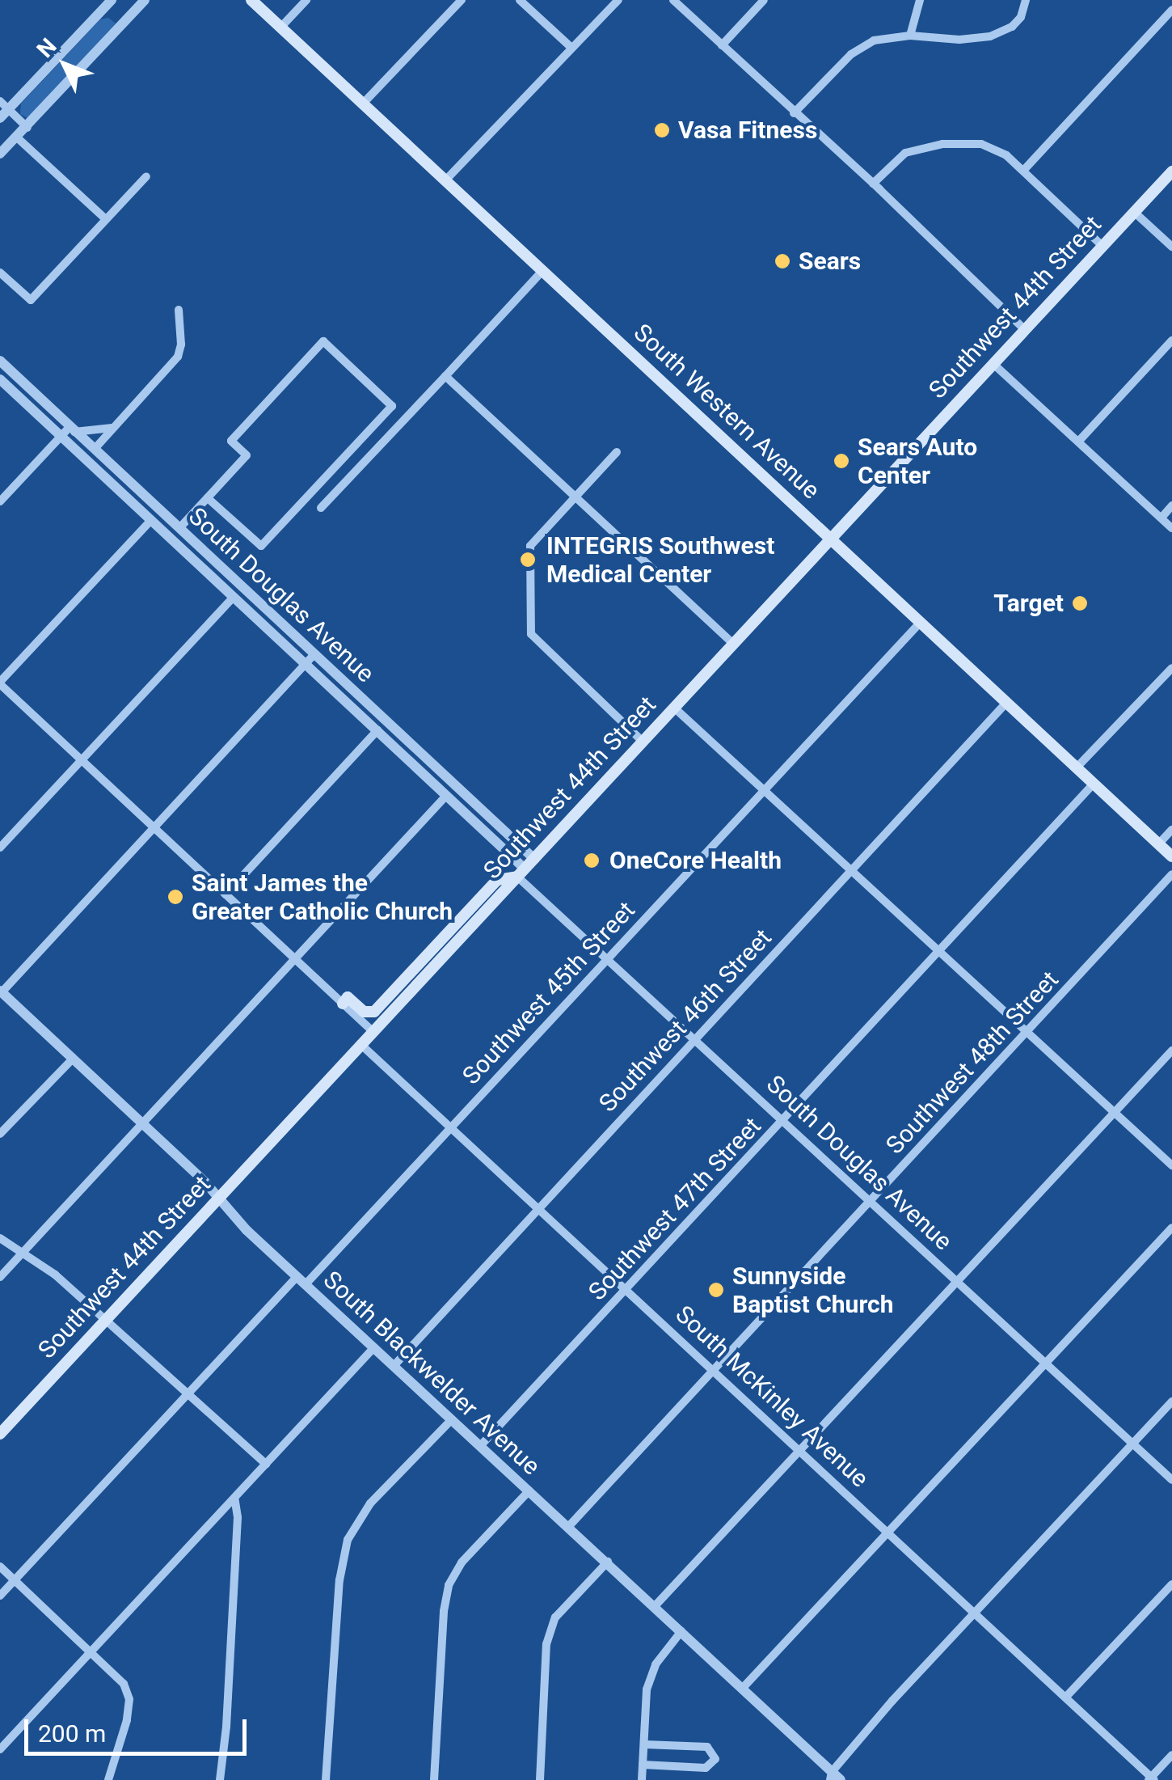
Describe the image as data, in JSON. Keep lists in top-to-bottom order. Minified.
{"streets":{"main road":["Southwest 44th Street","South Western Avenue"],"street":["South Douglas Avenue","Southwest 45th Street","Southwest 46th Street","Southwest 48th Street","Southwest 47th Street","South Blackwelder Avenue","South McKinley Avenue"]},"crossings":[["Southwest 44th Street","South Western Avenue"],["Southwest 44th Street","South Douglas Avenue"],["Southwest 44th Street","South Blackwelder Avenue"],["Southwest 44th Street","South McKinley Avenue"],["South Western Avenue","Southwest 45th Street"],["South Western Avenue","Southwest 46th Street"],["South Western Avenue","Southwest 47th Street"],["South Douglas Avenue","Southwest 45th Street"],["South Douglas Avenue","Southwest 46th Street"],["South Douglas Avenue","Southwest 48th Street"],["South Douglas Avenue","Southwest 47th Street"],["Southwest 45th Street","South Blackwelder Avenue"],["Southwest 45th Street","South McKinley Avenue"],["Southwest 46th Street","South Blackwelder Avenue"],["Southwest 46th Street","South McKinley Avenue"],["Southwest 48th Street","South Blackwelder Avenue"],["Southwest 48th Street","South McKinley Avenue"],["Southwest 47th Street","South Blackwelder Avenue"],["Southwest 47th Street","South McKinley Avenue"]],"places":["Vasa Fitness","Sears","Sears Auto Center","INTEGRIS Southwest Medical Center","Target","OneCore Health","Saint James the Greater Catholic Church","Sunnyside Baptist Church"],"scale_bar":"200 m","north":"top left"}
